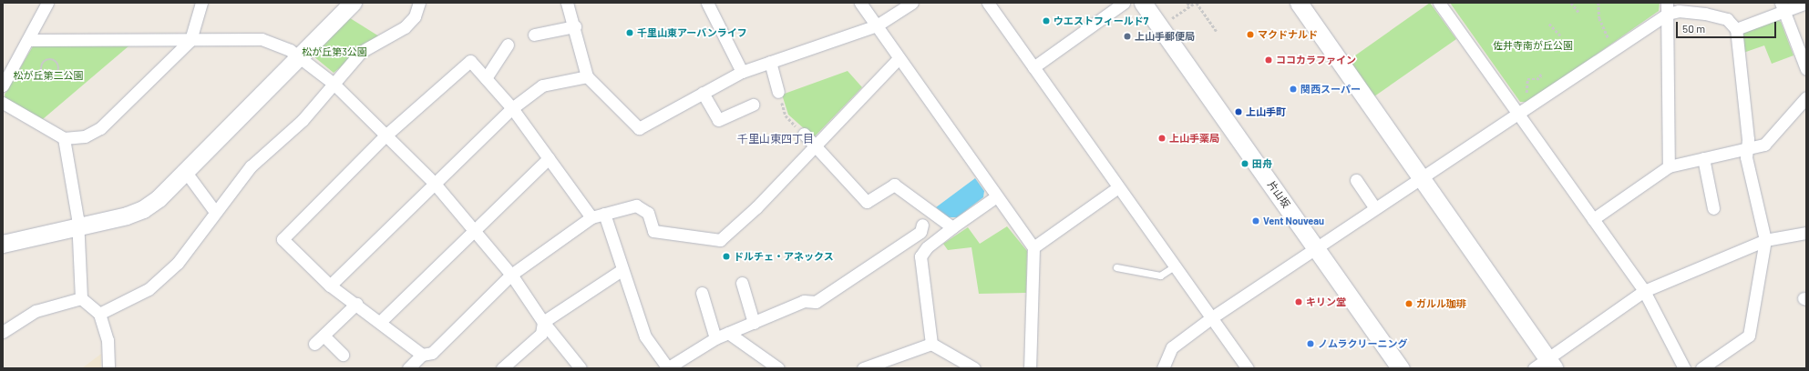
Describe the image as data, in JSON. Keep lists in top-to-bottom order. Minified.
{"streets":{"street":["片山坂"]},"districts":["千里山東四丁目"],"parks":["佐井寺南が丘公園","松が丘第3公園","松が丘第二公園"],"places":["ウエストフィールド7","千里山東アーバンライフ","マクドナルド","上山手郵便局","ココカラファイン","関西スーパー","上山手町","上山手薬局","田舟","Vent Nouveau","ドルチェ・アネックス","キリン堂","ガルル珈琲","ノムラクリーニング"],"scale_bar":"50 m"}
